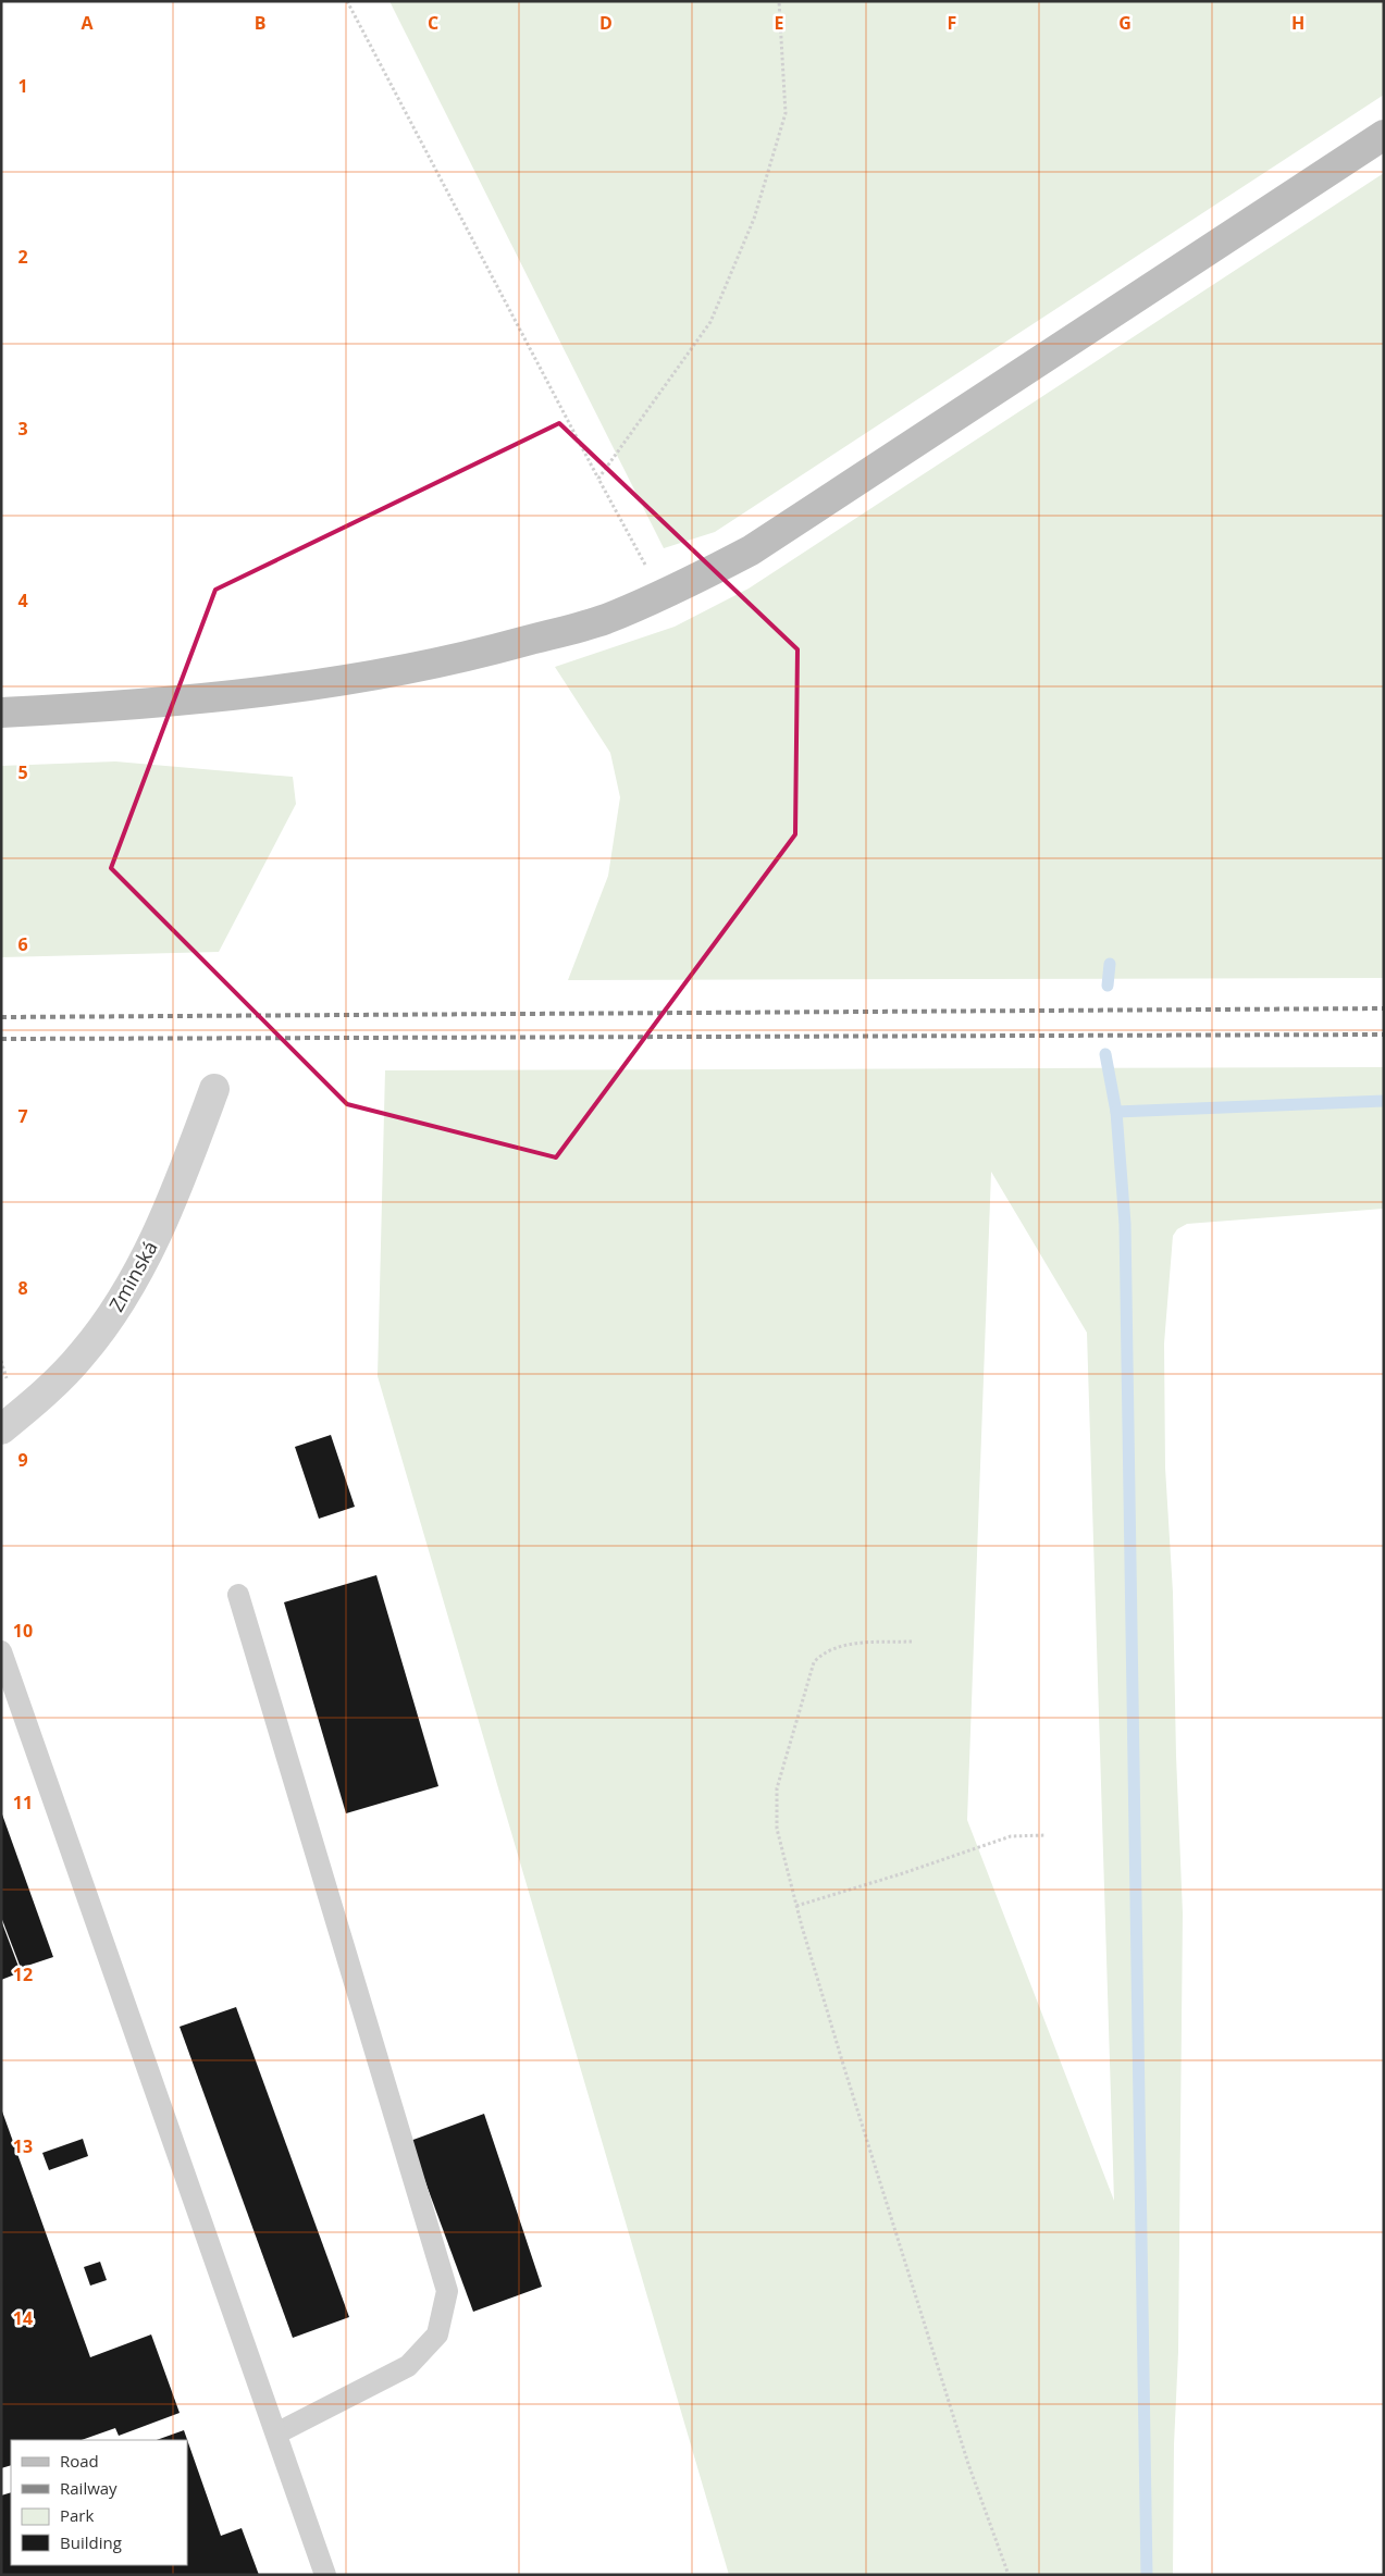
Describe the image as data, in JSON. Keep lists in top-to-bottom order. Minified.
{"streets":{"street":["Zminská"]},"legend":["Road","Railway","Park","Building"],"grid":{"columns":["A","B","C","D","E","F","G","H"],"rows":["1","2","3","4","5","6","7","8","9","10","11","12","13","14"]}}
